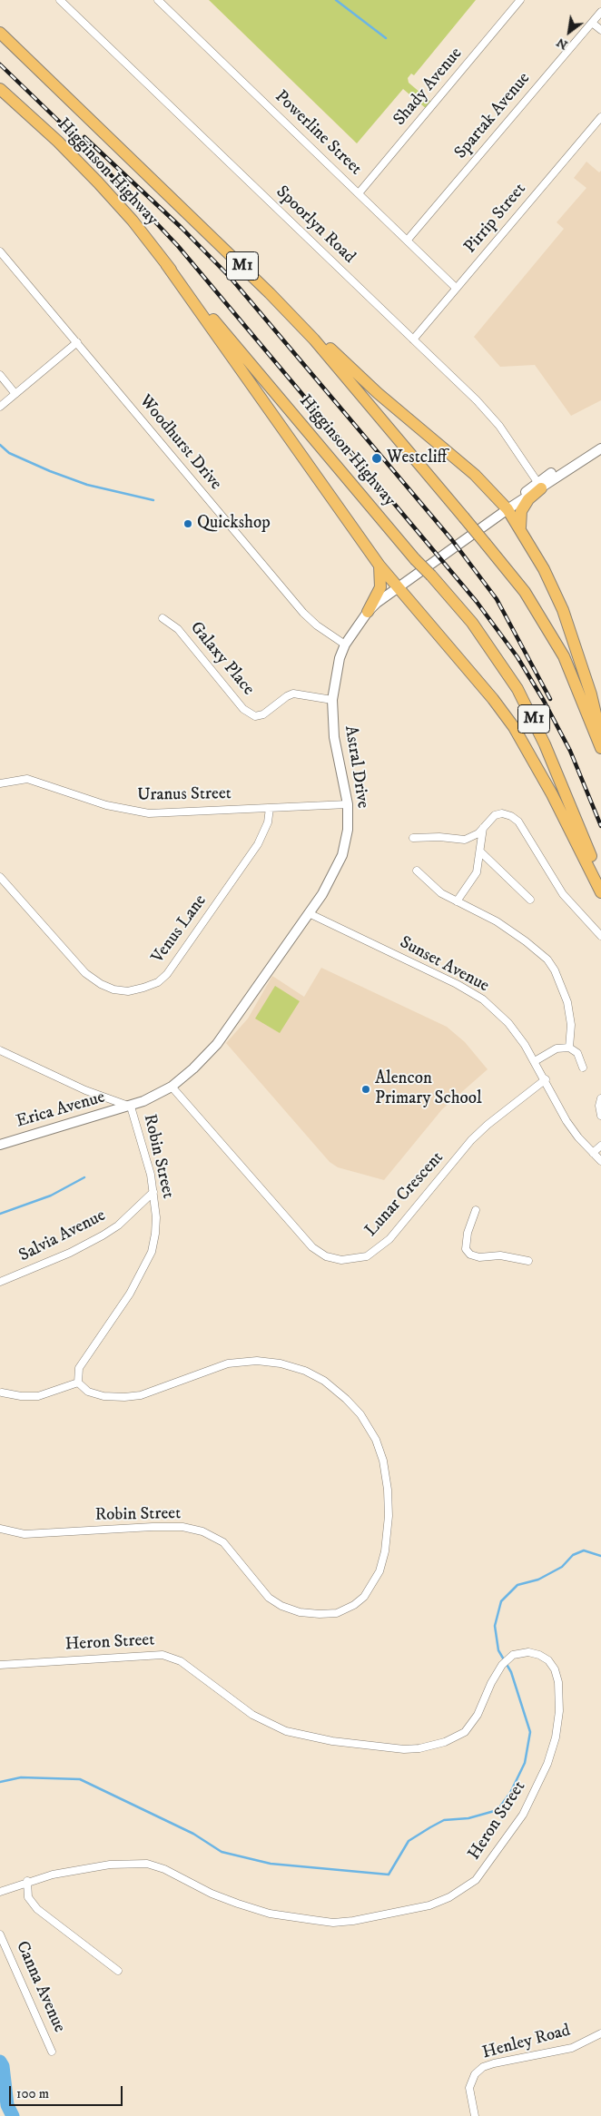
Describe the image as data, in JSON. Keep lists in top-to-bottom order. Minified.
{"streets":{"highway":["Higginson Highway","M1"],"street":["Shady Avenue","Spartak Avenue","Powerline Street","Pirrip Street","Spoorlyn Road","Woodhurst Drive","Galaxy Place","Astral Drive","Uranus Street","Venus Lane","Sunset Avenue","Erica Avenue","Robin Street","Lunar Crescent","Salvia Avenue","Heron Street","Canna Avenue","Henley Road"]},"crossings":[["Shady Avenue","Powerline Street"],["Spartak Avenue","Powerline Street"],["Powerline Street","Pirrip Street"],["Pirrip Street","Spoorlyn Road"],["Spoorlyn Road","Astral Drive"],["Woodhurst Drive","Astral Drive"],["Galaxy Place","Astral Drive"],["Astral Drive","Uranus Street"],["Astral Drive","Sunset Avenue"],["Astral Drive","Erica Avenue"],["Astral Drive","Robin Street"],["Astral Drive","Lunar Crescent"],["Uranus Street","Venus Lane"],["Sunset Avenue","Lunar Crescent"],["Erica Avenue","Robin Street"],["Robin Street","Salvia Avenue"]],"places":["Westcliff","Quickshop","Alencon Primary School"],"scale_bar":"100 m","north":"bottom left"}
